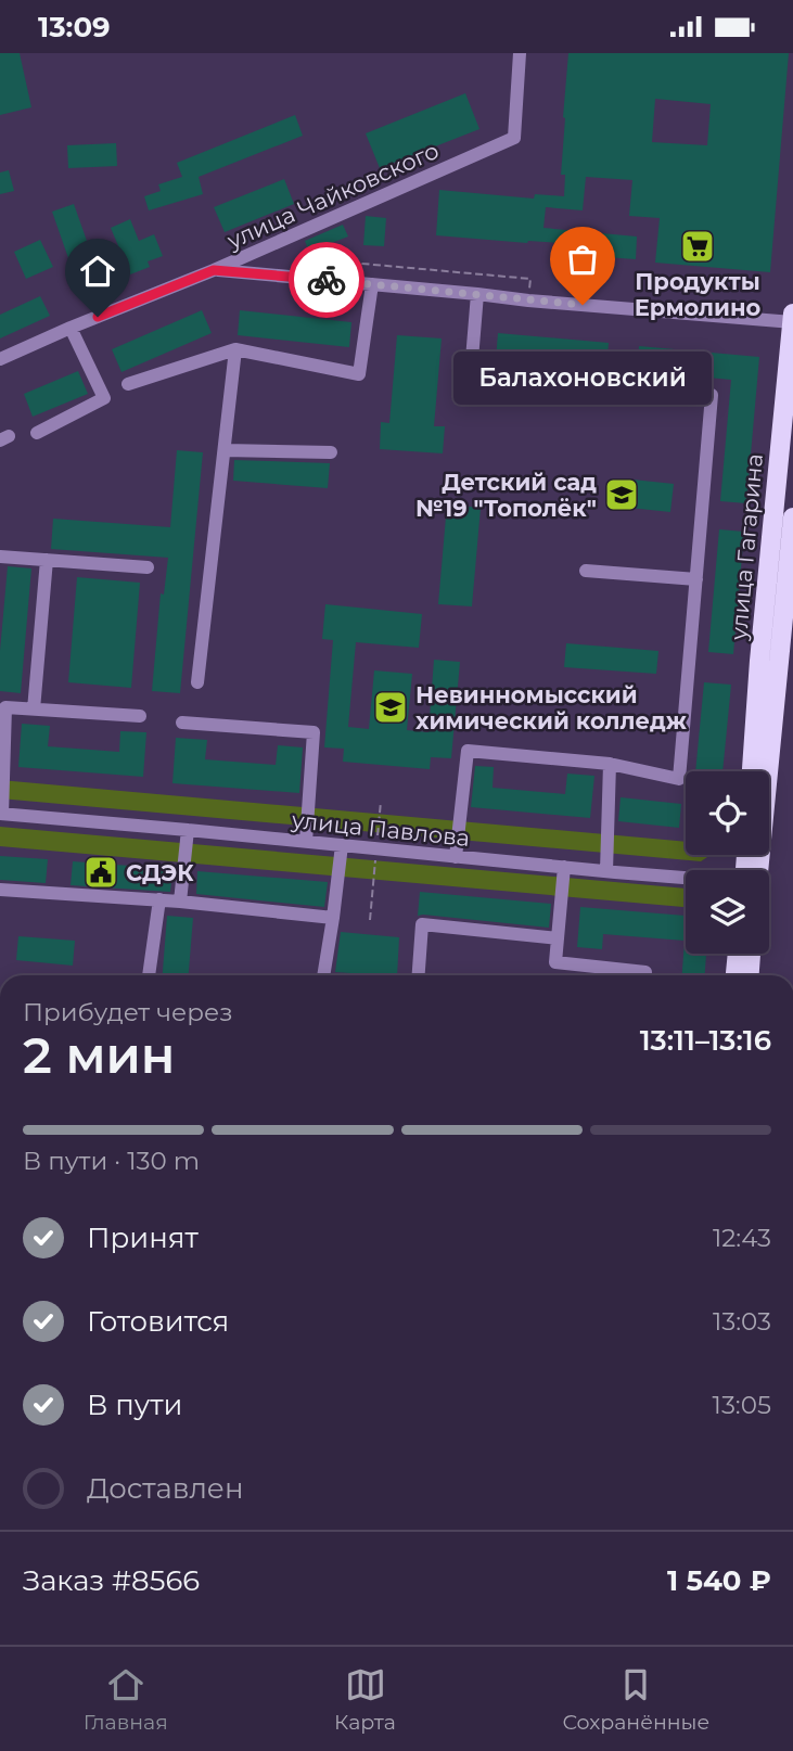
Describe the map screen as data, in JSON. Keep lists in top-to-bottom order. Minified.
{"streets":{"main road":["улица Гагарина"],"street":["улица Чайковского","улица Павлова"]},"places":{"supermarket":["Продукты Ермолино"],"other":["Балахоновский"],"school or university":["Детский сад №19 \"Тополёк\"","Невинномысский химический колледж"],"public building":["СДЭК"]},"page":{"status":"13:09","bubble":"Балахоновский","heading":["2 мин","Прибудет через","13:11–13:16"],"panel":["Заказ #8566","1 540 ₽"],"bar":"В пути · 130 m","list":[["Принят","12:43"],["Готовится","13:03"],["В пути","13:05"],"Доставлен"],"tabs":["Главная","Карта","Сохранённые"]}}
